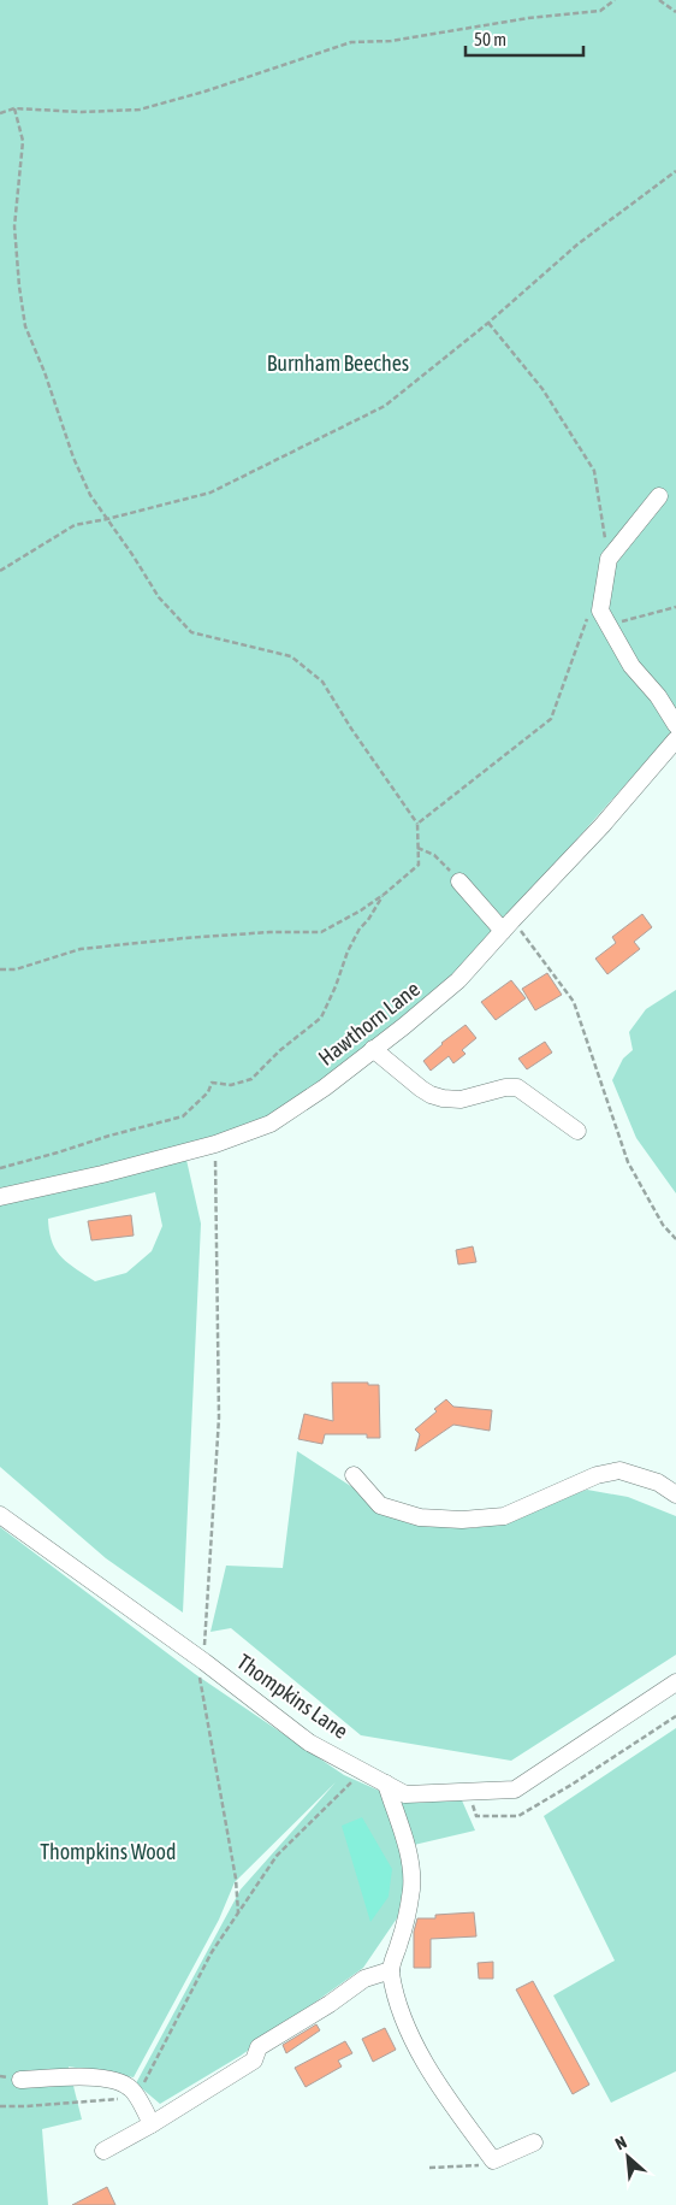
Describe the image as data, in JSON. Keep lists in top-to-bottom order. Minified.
{"streets":{"street":["Hawthorn Lane","Thompkins Lane"]},"parks":["Burnham Beeches","Thompkins Wood"],"scale_bar":"50 m","north":"top left"}
